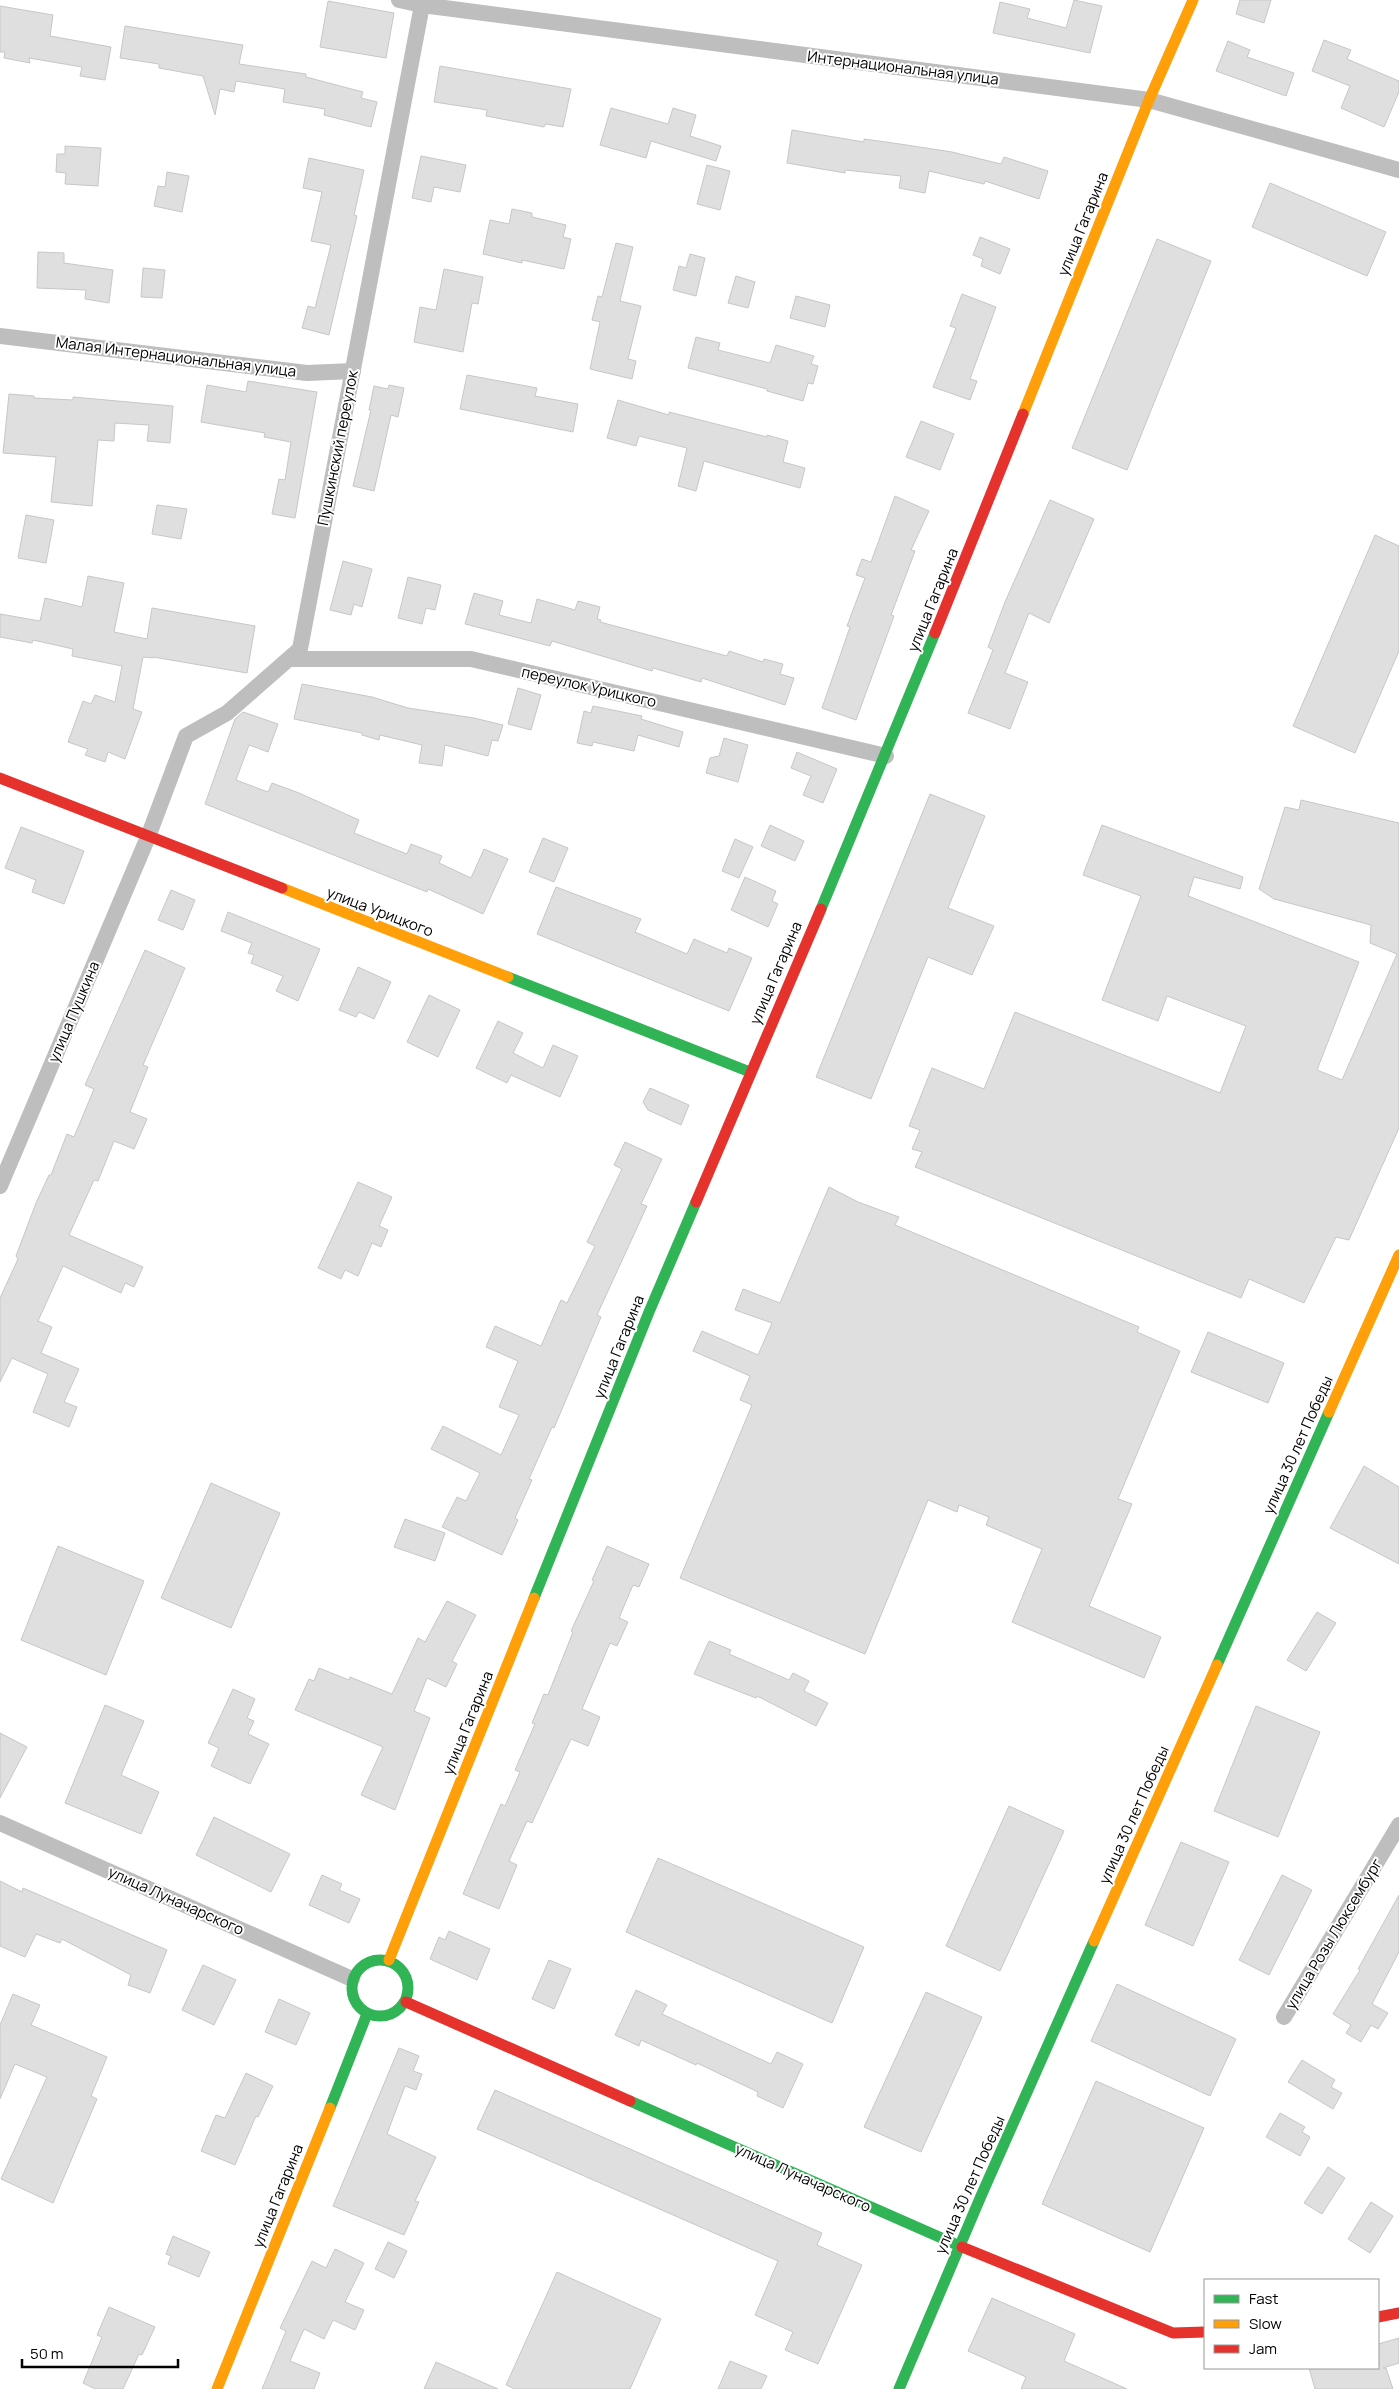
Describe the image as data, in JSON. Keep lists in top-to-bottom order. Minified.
{"streets":{"street":["Интернациональная улица","улица Гагарина","Малая Интернациональная улица","Пушкинский переулок","переулок Урицкого","улица Урицкого","улица Пушкина","улица 30 лет Победы","улица Луначарского","улица Розы Люксембург"]},"crossings":[["Интернациональная улица","улица Гагарина"],["Интернациональная улица","Пушкинский переулок"],["улица Гагарина","переулок Урицкого"],["улица Гагарина","улица Урицкого"],["улица Гагарина","улица Луначарского"],["Малая Интернациональная улица","Пушкинский переулок"],["Пушкинский переулок","переулок Урицкого"],["Пушкинский переулок","улица Урицкого"],["Пушкинский переулок","улица Пушкина"],["улица Урицкого","улица Пушкина"],["улица 30 лет Победы","улица Луначарского"]],"legend":["Fast","Slow","Jam"],"scale_bar":"50 m"}
